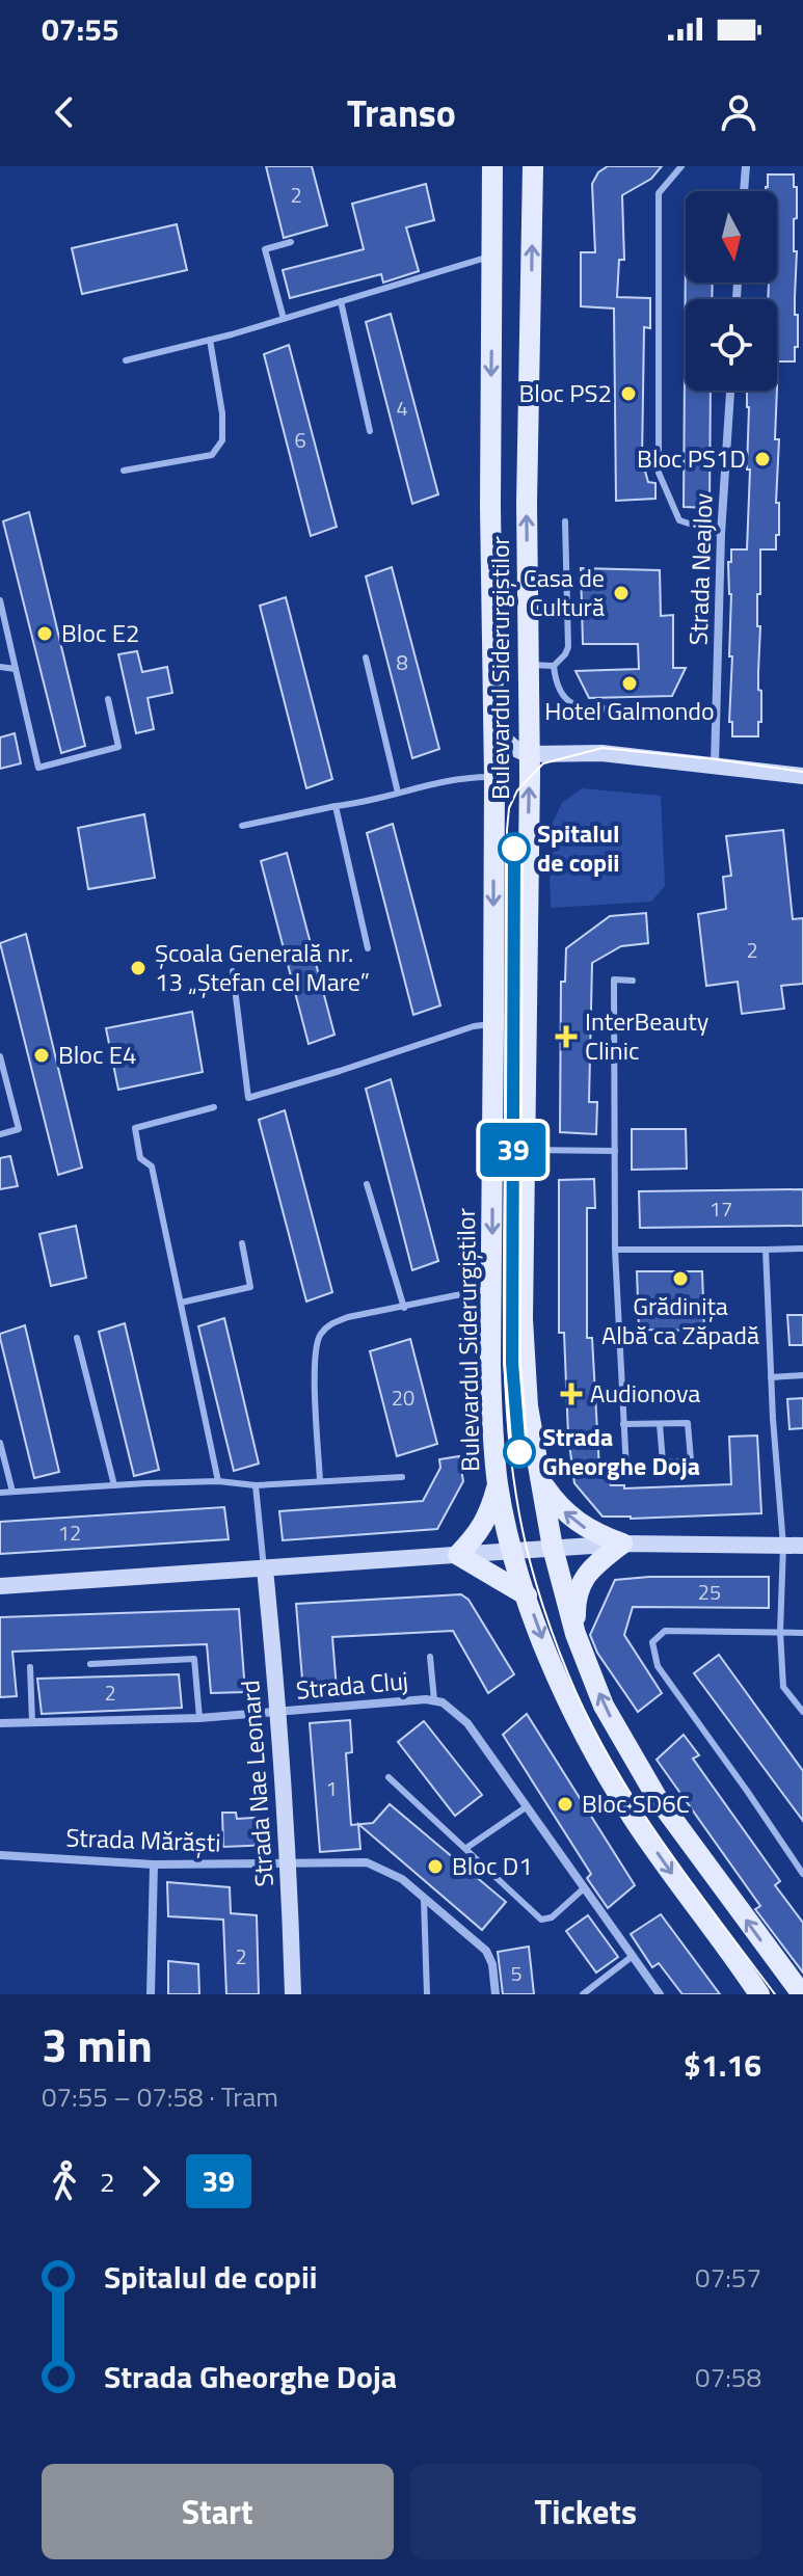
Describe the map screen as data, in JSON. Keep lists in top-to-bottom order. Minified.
{"streets":{"main road":["Bulevardul Siderurgiștilor"],"street":["Strada Neajlov","Strada Cluj","Strada Nae Leonard","Strada Mărăști"]},"crossings":[["Strada Cluj","Strada Nae Leonard"],["Strada Nae Leonard","Strada Mărăști"]],"places":{"other":["Bloc PS2","Bloc PS1D","Casa de Cultură","Bloc E2","Hotel Galmondo","Spitalul de copii","Școala Generală nr. 13 „Ștefan cel Mare”","Bloc E4","Grădinița Albă ca Zăpadă","Strada Gheorghe Doja","Bloc SD6C","Bloc D1"],"health":["InterBeauty Clinic","Audionova"]},"lines":["tram line 39"],"house_numbers":["2","4","6","8","2","17","20","12","25","2","1","2","5"],"north":"bottom","page":{"status":"07:55","header":"Transo","on_map":"39","heading":["3 min","07:55 – 07:58 · Tram","$1.16"],"legs":["2","39"],"list":[{"name":"Spitalul de copii","value":"07:57"},{"name":"Strada Gheorghe Doja","value":"07:58"}],"buttons":["Start","Tickets"]}}
